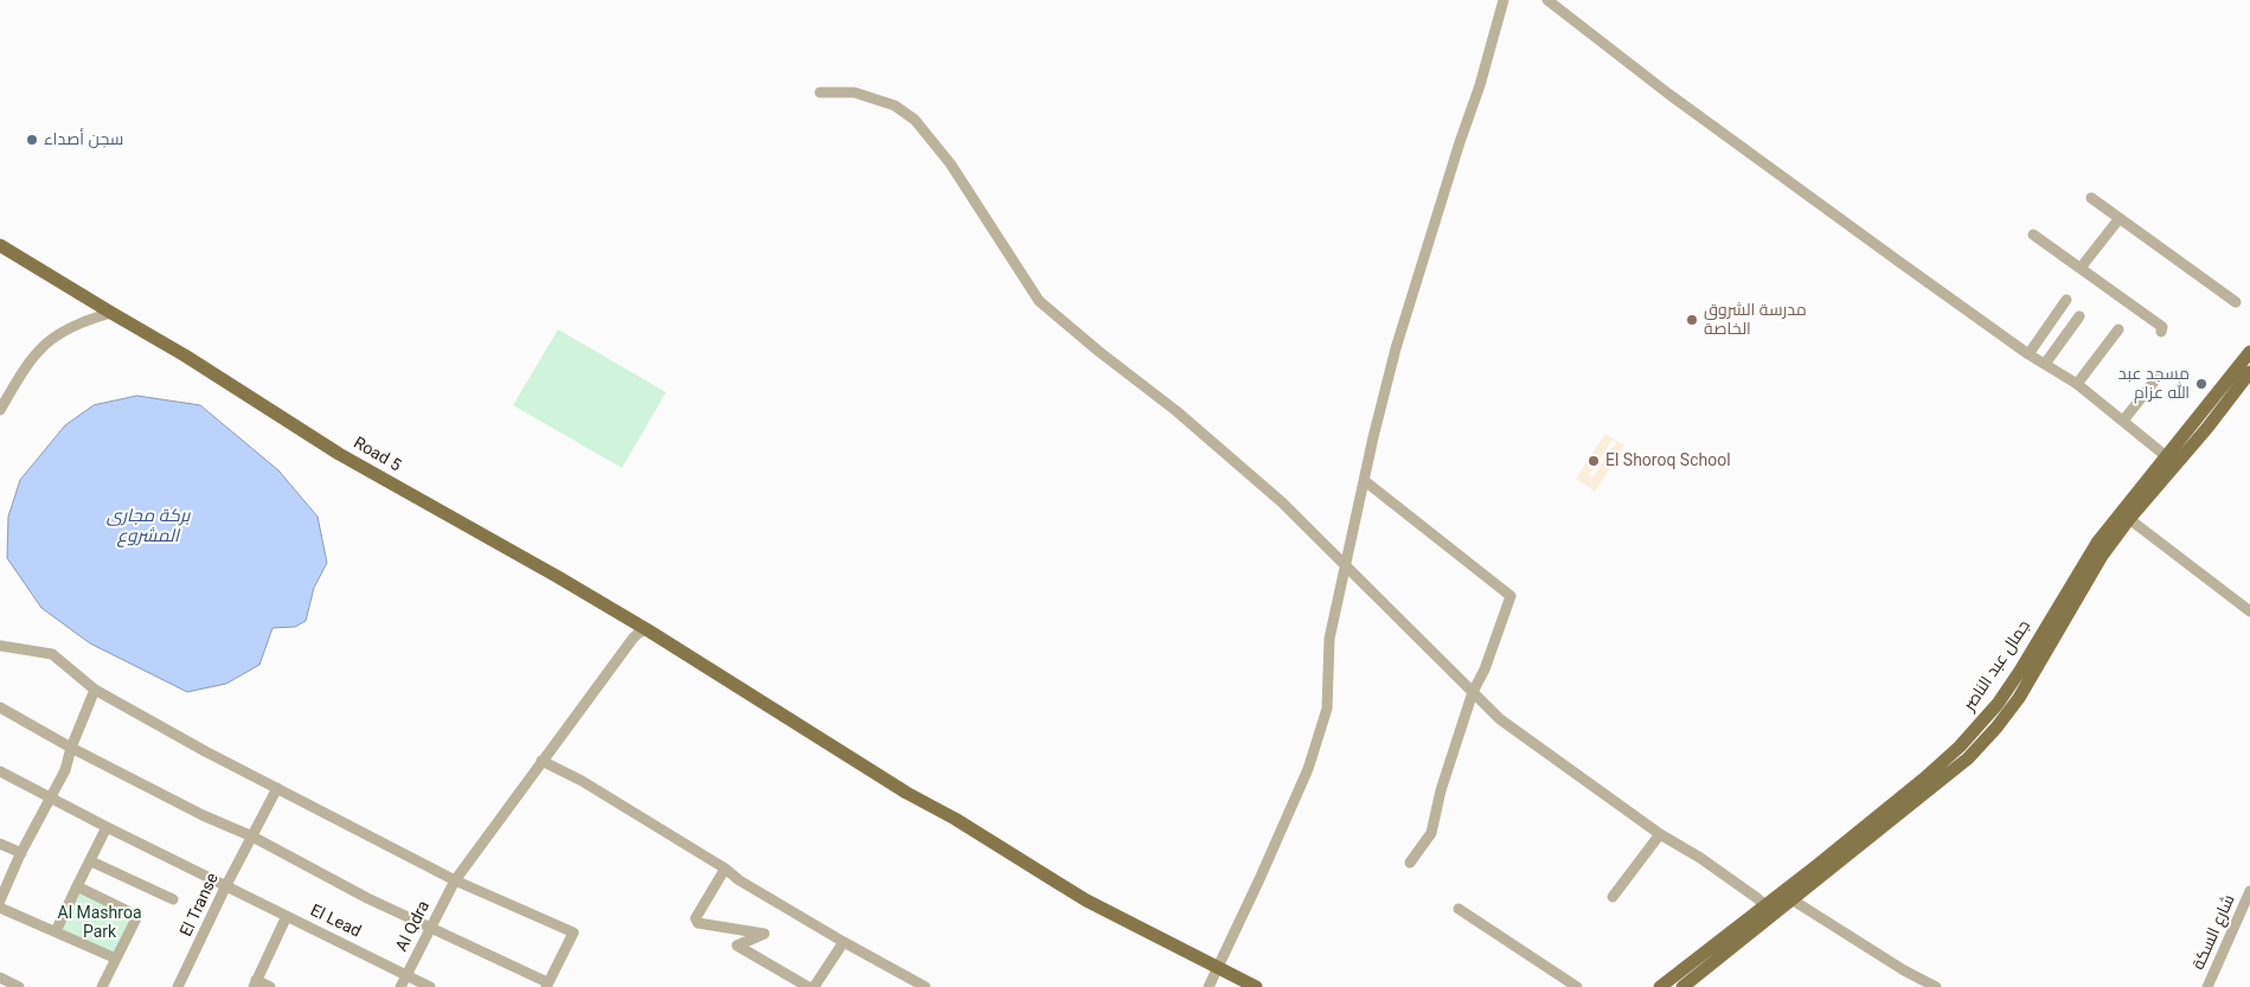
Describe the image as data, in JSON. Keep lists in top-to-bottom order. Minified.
{"streets":{"main road":["Road 5","جمال عبد الناصر"],"street":["El Transe","El Lead","Al Qdra","شارع السكة"]},"crossings":[["Road 5","Al Qdra"],["El Transe","El Lead"],["El Lead","Al Qdra"]],"water":["بركة مجارى المشروع"],"parks":["Al Mashroa Park"],"places":["سجن أصداء","مدرسة الشروق الخاصة","مسجد عبد الله عزام","El Shoroq School"]}
